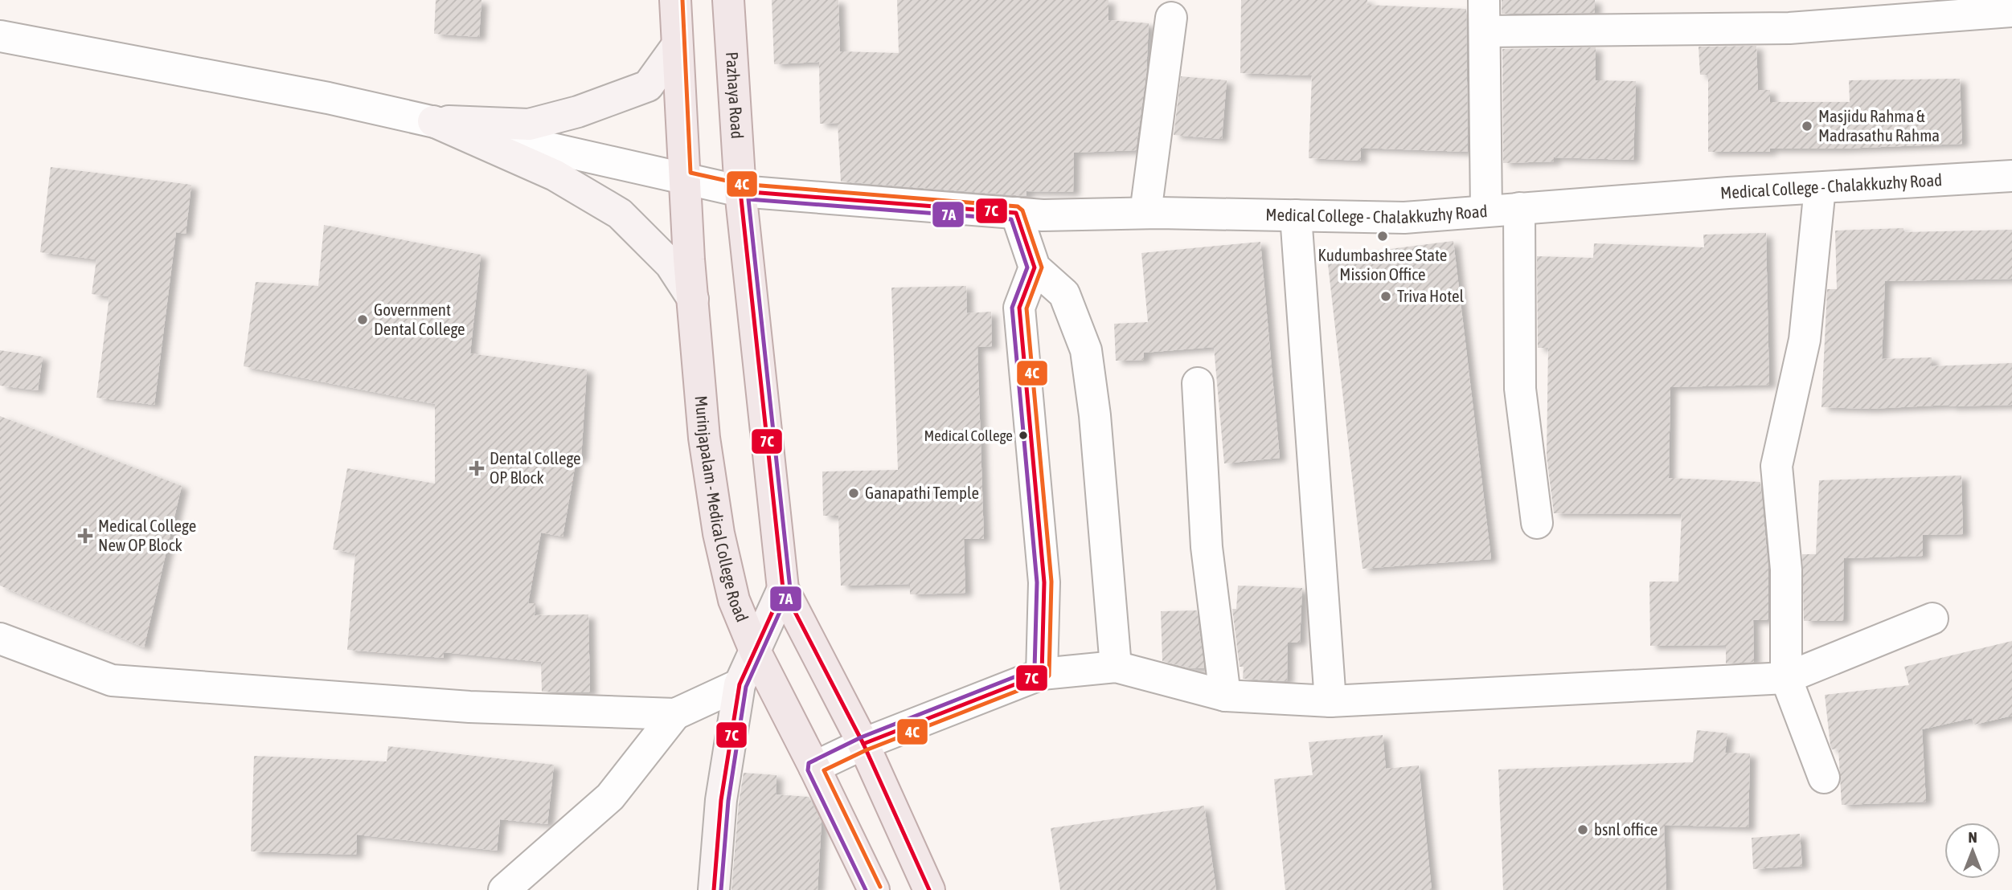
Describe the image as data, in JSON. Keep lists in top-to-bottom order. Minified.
{"streets":{"main road":["Pazhaya Road","Murinjapalam - Medical College Road"],"street":["Medical College - Chalakkuzhy Road"]},"crossings":[["Pazhaya Road","Medical College - Chalakkuzhy Road"],["Medical College - Chalakkuzhy Road","Murinjapalam - Medical College Road"]],"places":{"other":["Masjidu Rahma & Madrasathu Rahma","Kudumbashree State Mission Office","Triva Hotel","Government Dental College","Medical College","Ganapathi Temple","bsnl office"],"health":["Dental College OP Block","Medical College New OP Block"]},"lines":["transit line 4C","transit line 7C","transit line 7A"],"north":"top"}
